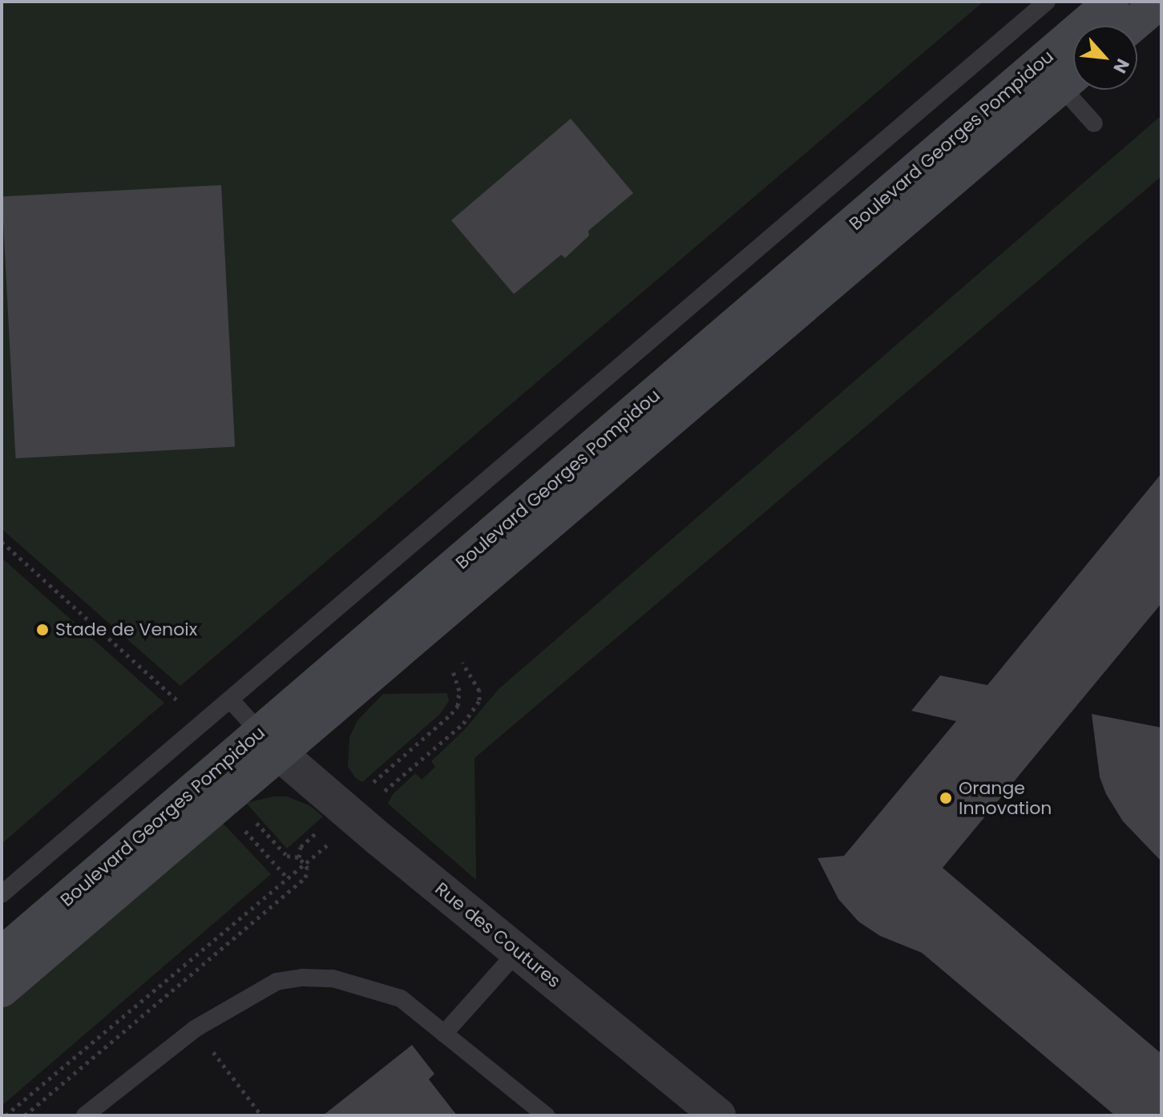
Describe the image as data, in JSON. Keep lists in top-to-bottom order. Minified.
{"streets":{"street":["Boulevard Georges Pompidou","Rue des Coutures"]},"crossings":[["Boulevard Georges Pompidou","Rue des Coutures"]],"places":["Stade de Venoix","Orange Innovation"],"north":"bottom right"}
